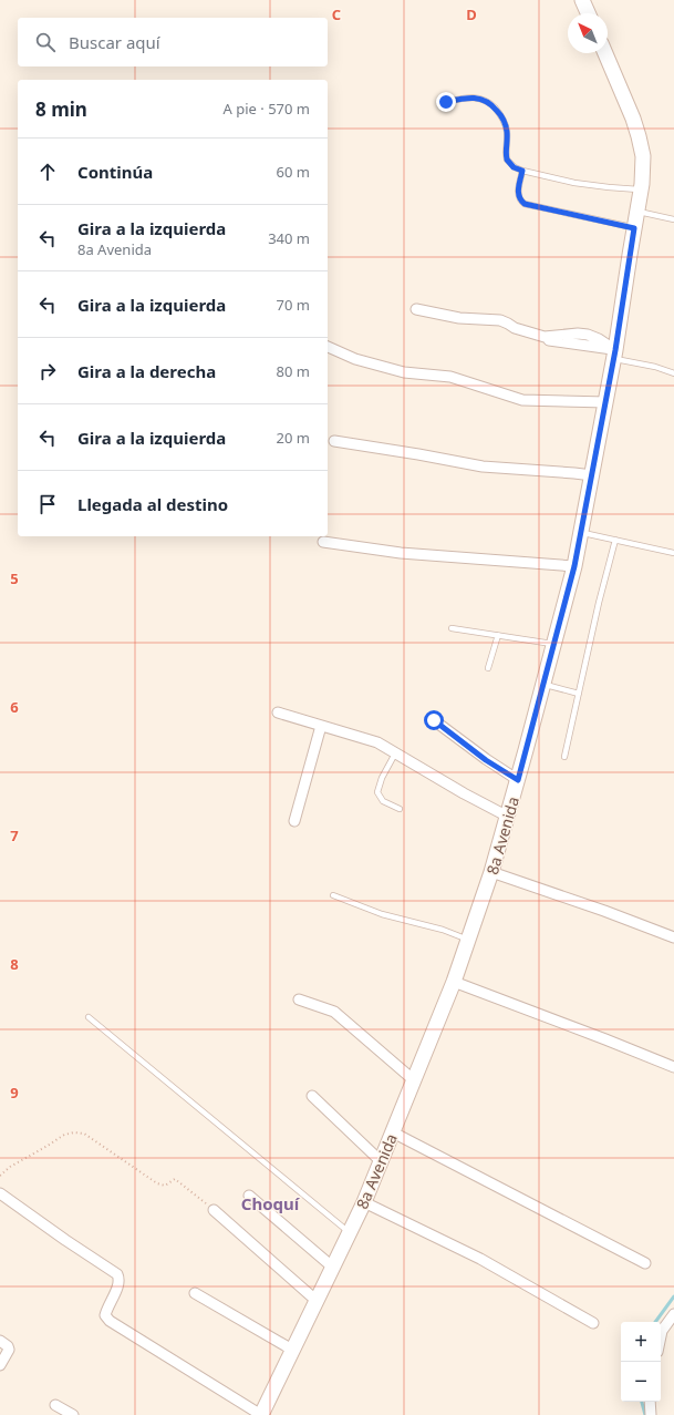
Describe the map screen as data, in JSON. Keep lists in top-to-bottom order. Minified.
{"streets":{"street":["8a Avenida"]},"districts":["Choquí"],"north":"top left","page":{"search":"Buscar aquí","heading":["8 min","A pie · 570 m"],"list":[["Continúa","60 m"],["Gira a la izquierda","8a Avenida","340 m"],["Gira a la izquierda","70 m"],["Gira a la derecha","80 m"],["Gira a la izquierda","20 m"],"Llegada al destino"],"map_buttons":["+","−"]},"grid":{"columns":["C","D"],"rows":["5","6","7","8","9"]}}
